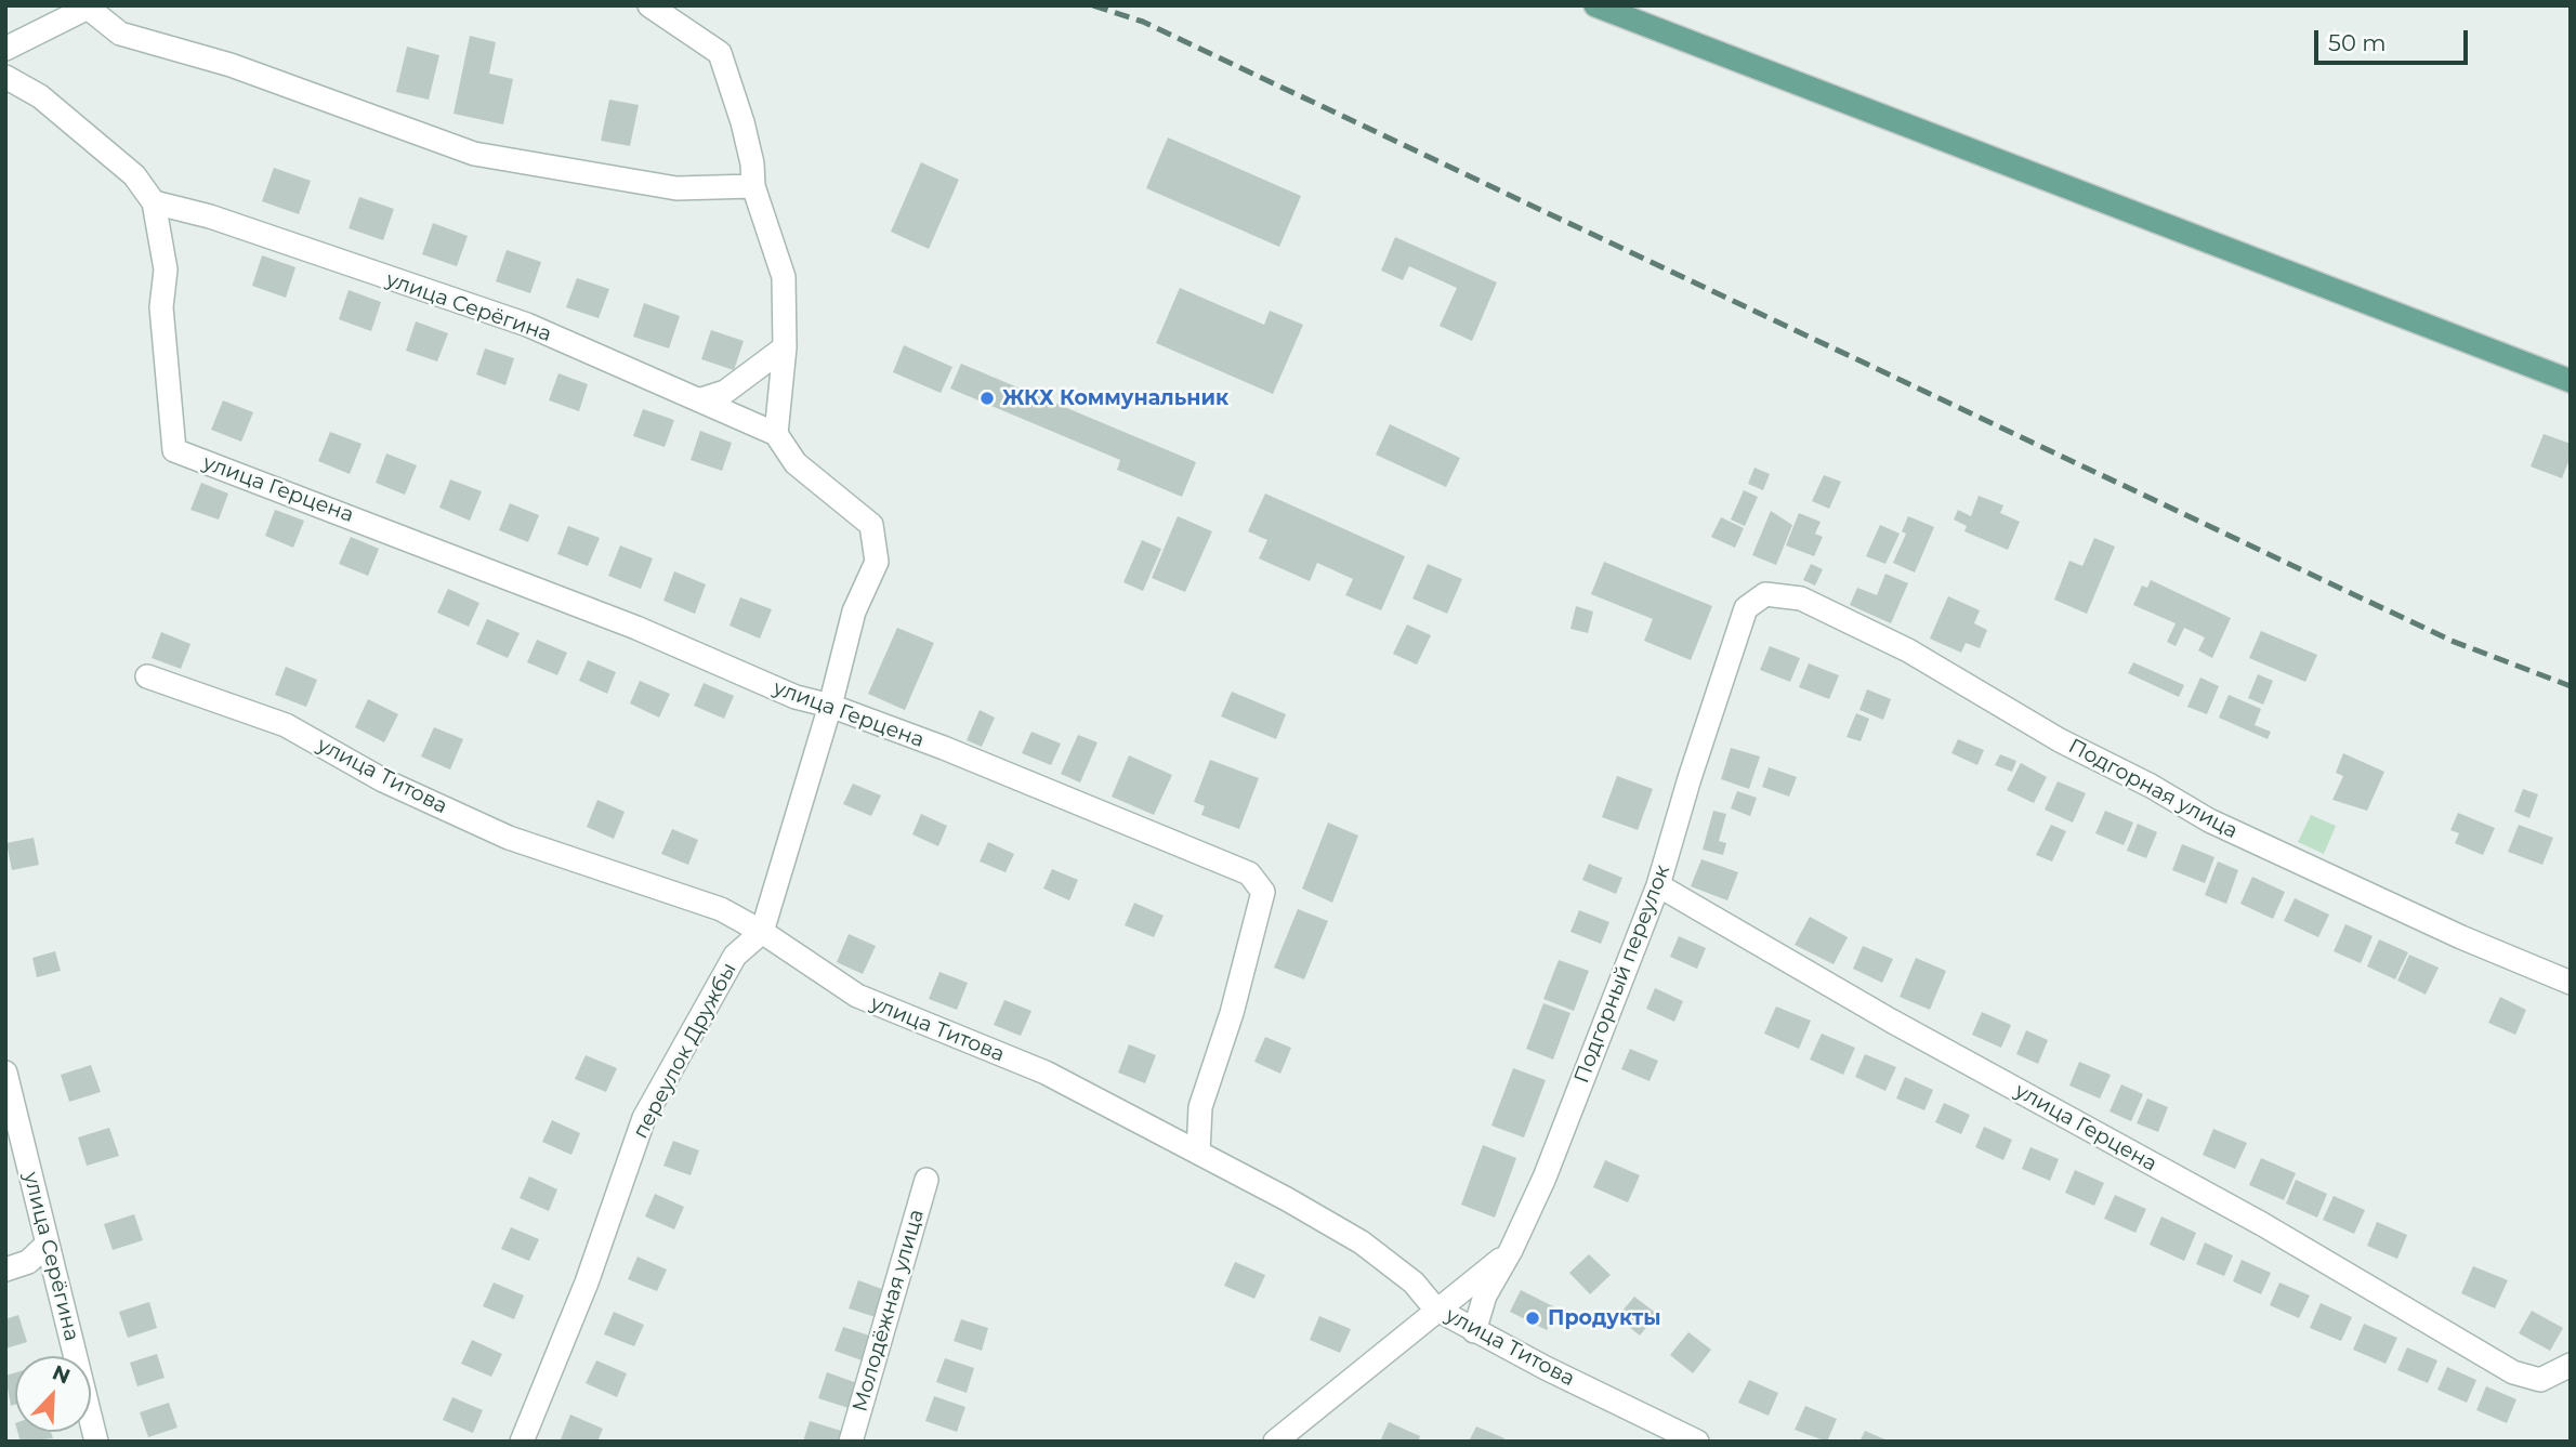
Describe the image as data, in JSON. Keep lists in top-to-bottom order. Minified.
{"streets":{"street":["улица Серёгина","улица Герцена","улица Титова","Подгорная улица","Подгорный переулок","переулок Дружбы","Молодёжная улица"]},"crossings":[["улица Серёгина","улица Герцена"],["улица Герцена","улица Титова"],["улица Герцена","Подгорный переулок"],["улица Титова","Подгорный переулок"],["улица Титова","переулок Дружбы"],["Подгорная улица","Подгорный переулок"]],"places":["ЖКХ Коммунальник","Продукты"],"scale_bar":"50 m","north":"top right"}
